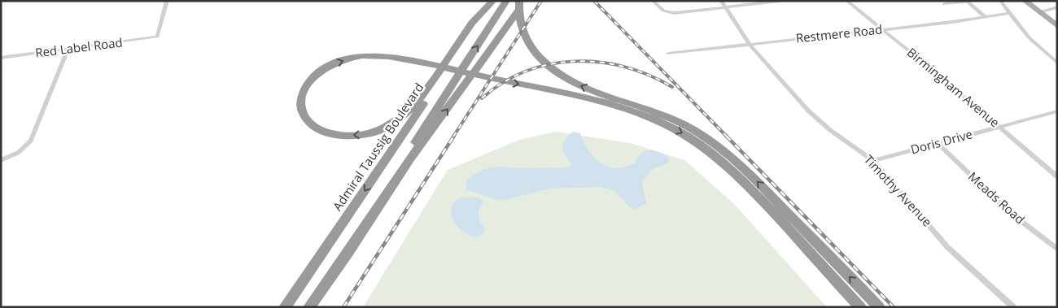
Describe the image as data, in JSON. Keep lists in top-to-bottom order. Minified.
{"streets":{"highway":["Admiral Taussig Boulevard"],"street":["Restmere Road","Red Label Road","Birmingham Avenue","Doris Drive","Timothy Avenue","Meads Road"]},"crossings":[["Restmere Road","Birmingham Avenue"],["Restmere Road","Timothy Avenue"],["Birmingham Avenue","Doris Drive"],["Doris Drive","Timothy Avenue"],["Doris Drive","Meads Road"]]}
